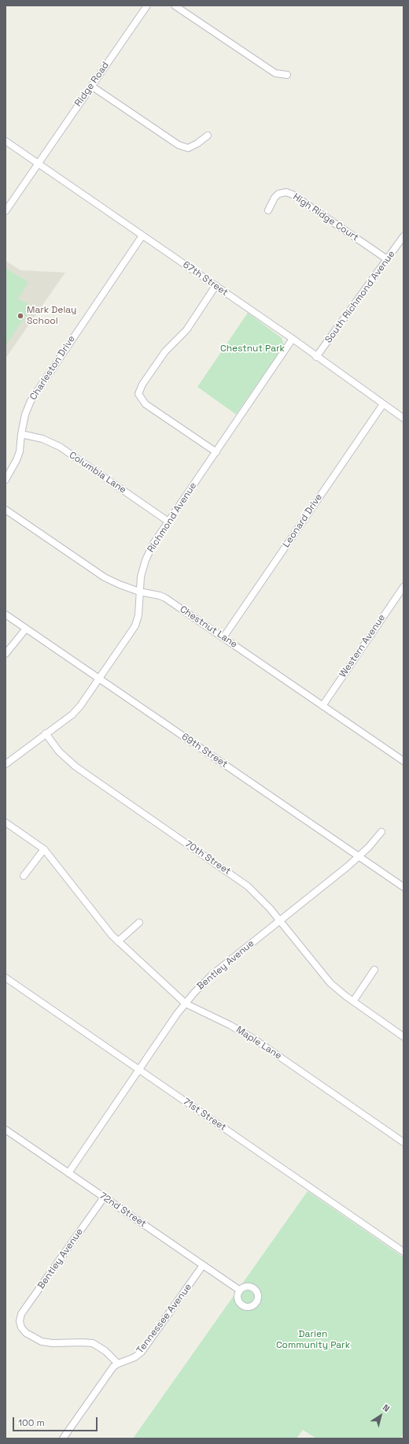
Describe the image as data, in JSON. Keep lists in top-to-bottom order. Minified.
{"streets":{"street":["Ridge Road","High Ridge Court","67th Street","South Richmond Avenue","Charleston Drive","Columbia Lane","Richmond Avenue","Leonard Drive","Chestnut Lane","Western Avenue","69th Street","70th Street","Bentley Avenue","Maple Lane","71st Street","72nd Street","Tennessee Avenue"]},"crossings":[["Ridge Road","67th Street"],["High Ridge Court","South Richmond Avenue"],["67th Street","South Richmond Avenue"],["67th Street","Charleston Drive"],["67th Street","Richmond Avenue"],["67th Street","Leonard Drive"],["Charleston Drive","Columbia Lane"],["Columbia Lane","Richmond Avenue"],["Richmond Avenue","Chestnut Lane"],["Richmond Avenue","69th Street"],["Richmond Avenue","70th Street"],["Leonard Drive","Chestnut Lane"],["Chestnut Lane","Western Avenue"],["69th Street","Bentley Avenue"],["70th Street","Bentley Avenue"],["Bentley Avenue","Maple Lane"],["Bentley Avenue","71st Street"],["Bentley Avenue","72nd Street"],["Bentley Avenue","Tennessee Avenue"],["72nd Street","Tennessee Avenue"]],"parks":["Chestnut Park","Darien Community Park"],"places":["Mark Delay School"],"scale_bar":"100 m","north":"top right"}
